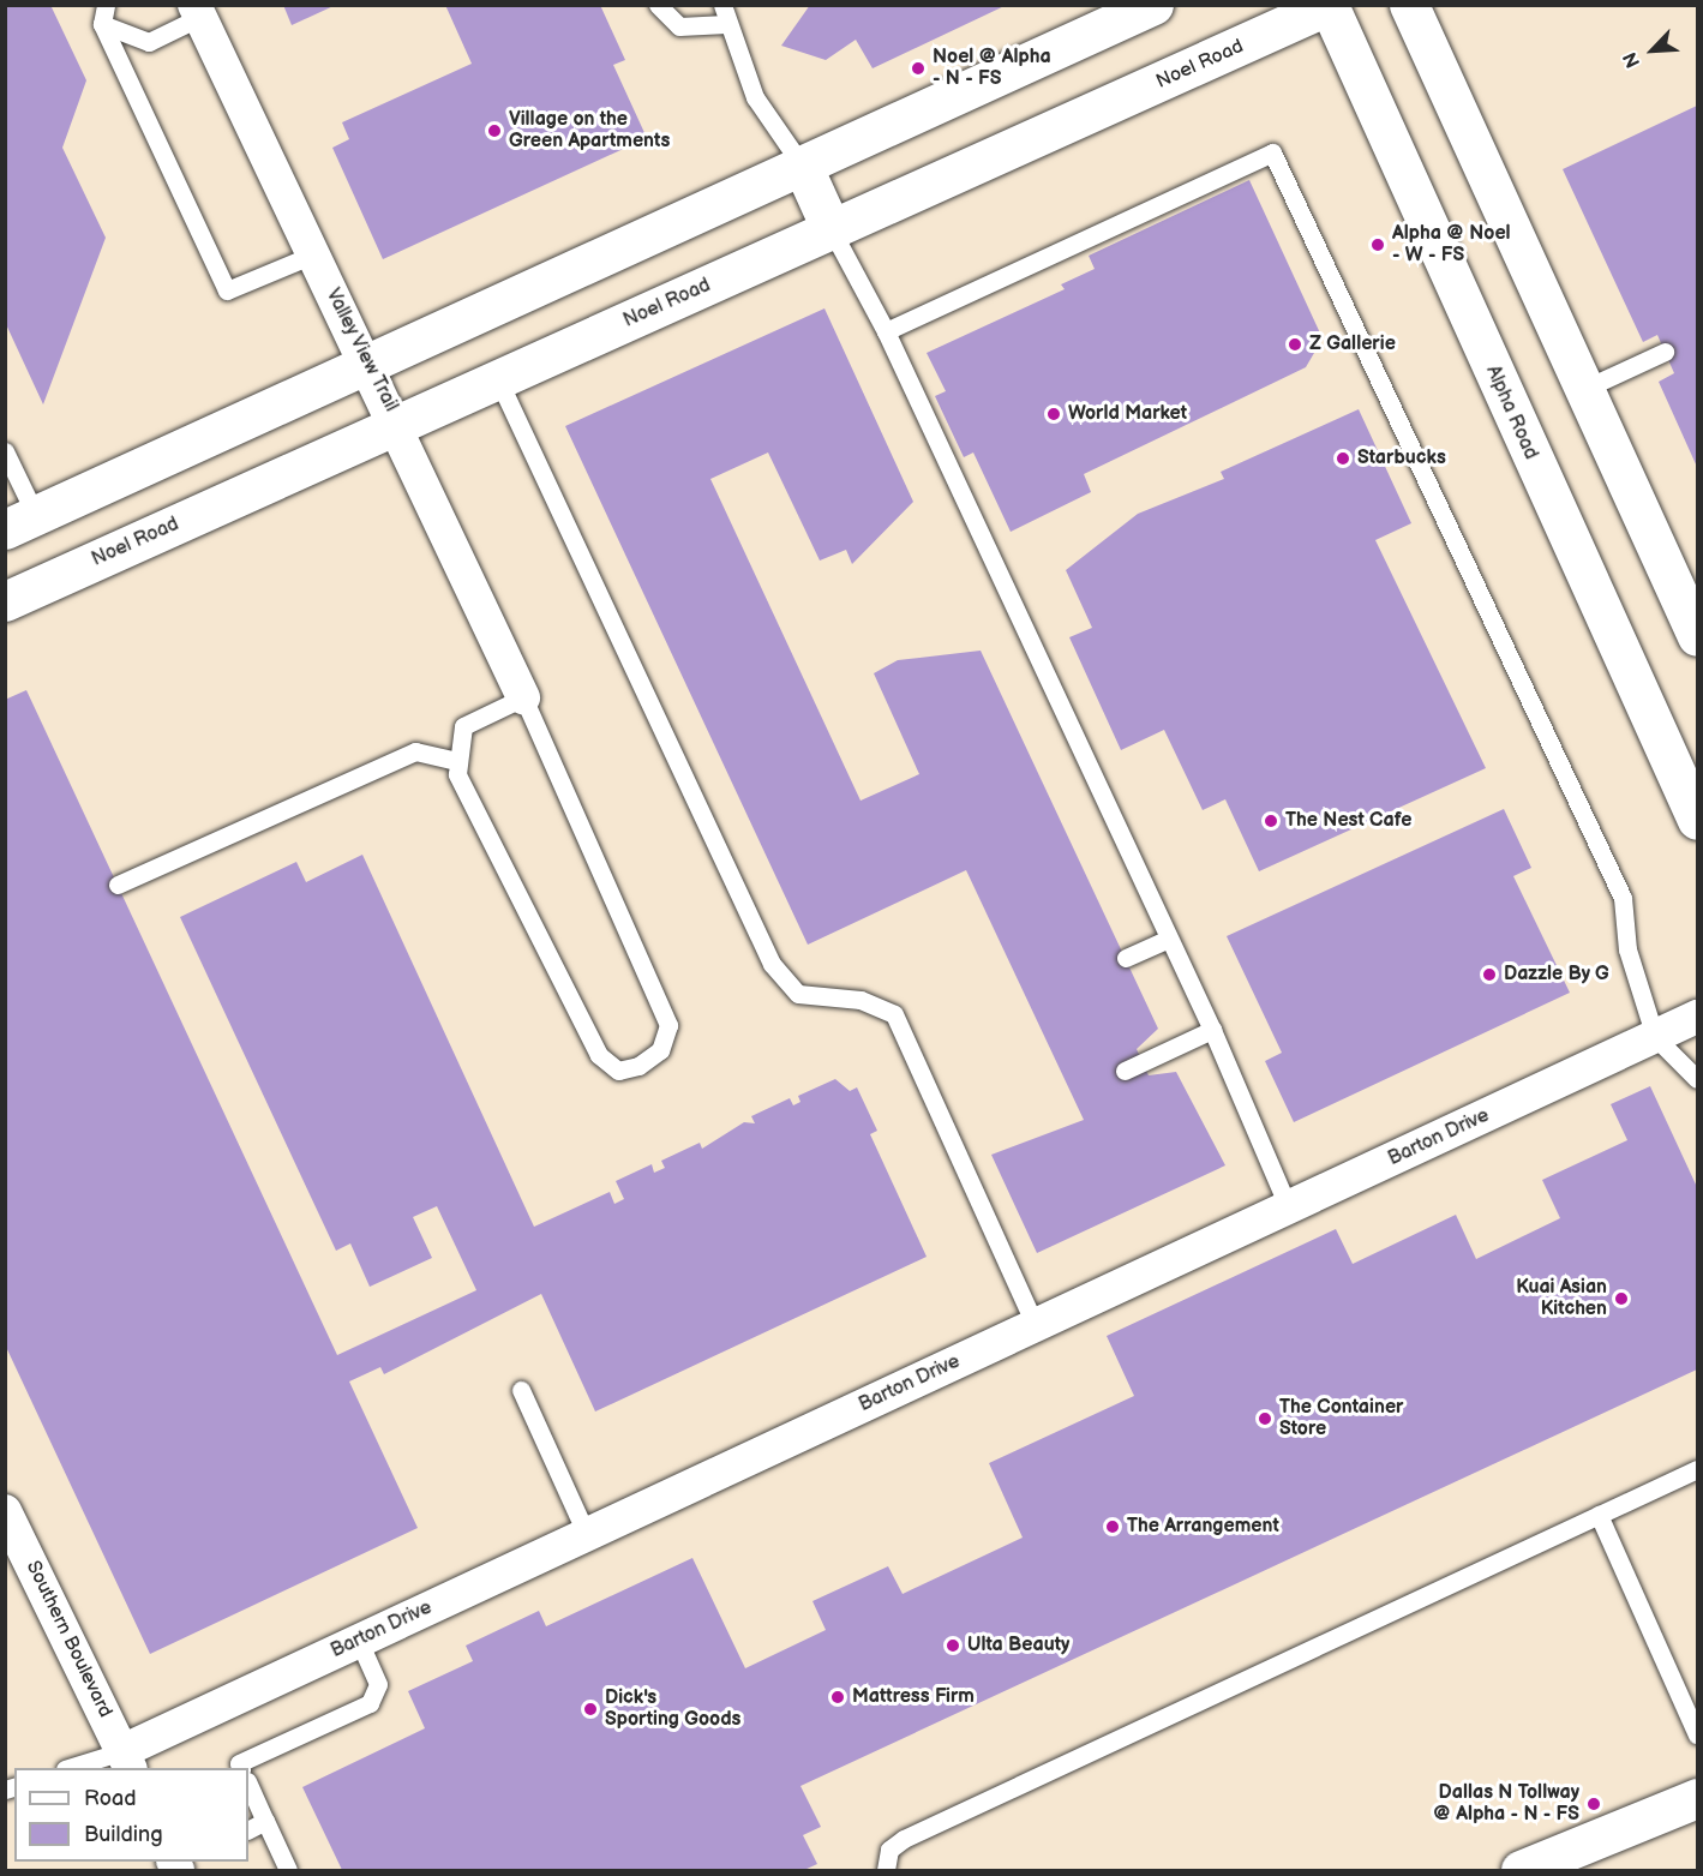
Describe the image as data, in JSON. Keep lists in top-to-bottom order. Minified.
{"streets":{"street":["Noel Road","Valley View Trail","Alpha Road","Barton Drive","Southern Boulevard"]},"crossings":[["Noel Road","Valley View Trail"],["Noel Road","Alpha Road"],["Barton Drive","Southern Boulevard"]],"places":["Noel @ Alpha - N - FS","Village on the Green Apartments","Alpha @ Noel - W - FS","Z Gallerie","World Market","Starbucks","The Nest Cafe","Dazzle By G","Kuai Asian Kitchen","The Container Store","The Arrangement","Ulta Beauty","Mattress Firm","Dick's Sporting Goods","Dallas N Tollway @ Alpha - N - FS"],"legend":["Road","Building"],"north":"bottom left"}
